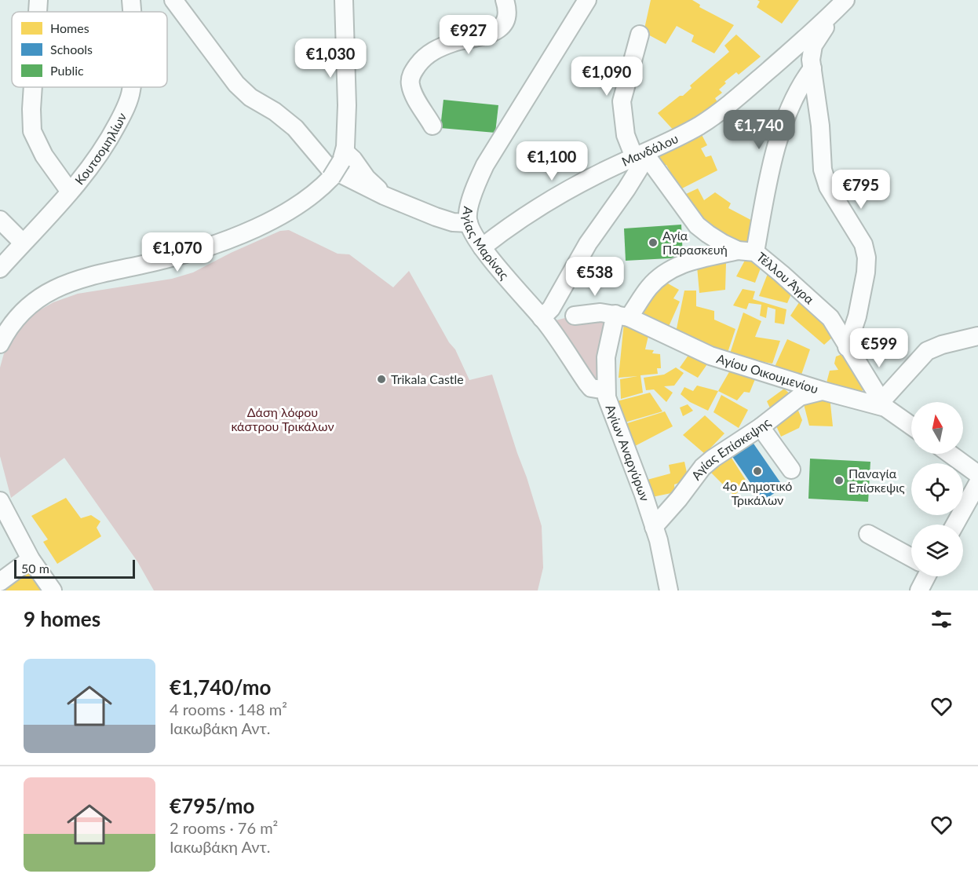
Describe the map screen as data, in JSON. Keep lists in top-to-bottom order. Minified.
{"streets":{"street":["Κουτσομηλίων","Μανδάλου","Αγίας Μαρίνας","Τέλλου Άγρα","Αγίου Οικουμενίου","Αγίας Επίσκεψης","Αγίων Αναργύρων"]},"crossings":[["Μανδάλου","Αγίας Μαρίνας"],["Μανδάλου","Τέλλου Άγρα"],["Αγίας Μαρίνας","Αγίων Αναργύρων"],["Τέλλου Άγρα","Αγίου Οικουμενίου"],["Τέλλου Άγρα","Αγίων Αναργύρων"],["Αγίου Οικουμενίου","Αγίας Επίσκεψης"],["Αγίου Οικουμενίου","Αγίων Αναργύρων"],["Αγίας Επίσκεψης","Αγίων Αναργύρων"]],"parks":["Δάση λόφου κάστρου Τρικάλων"],"places":["Αγία Παρασκευή","Trikala Castle","4ο Δημοτικό Τρικάλων","Παναγία Επίσκεψις"],"legend":["Homes","Schools","Public"],"scale_bar":"50 m","north":"top","page":{"price":["€927","€1,030","€1,090","€1,740","€1,100","€795","€1,070","€538","€599"],"scale":"50 m","heading":"9 homes","list":[{"name":"€1,740/mo","note":"4 rooms · 148 m² · Ιακωβάκη Αντ."},{"name":"€795/mo","note":"2 rooms · 76 m² · Ιακωβάκη Αντ."}]}}
